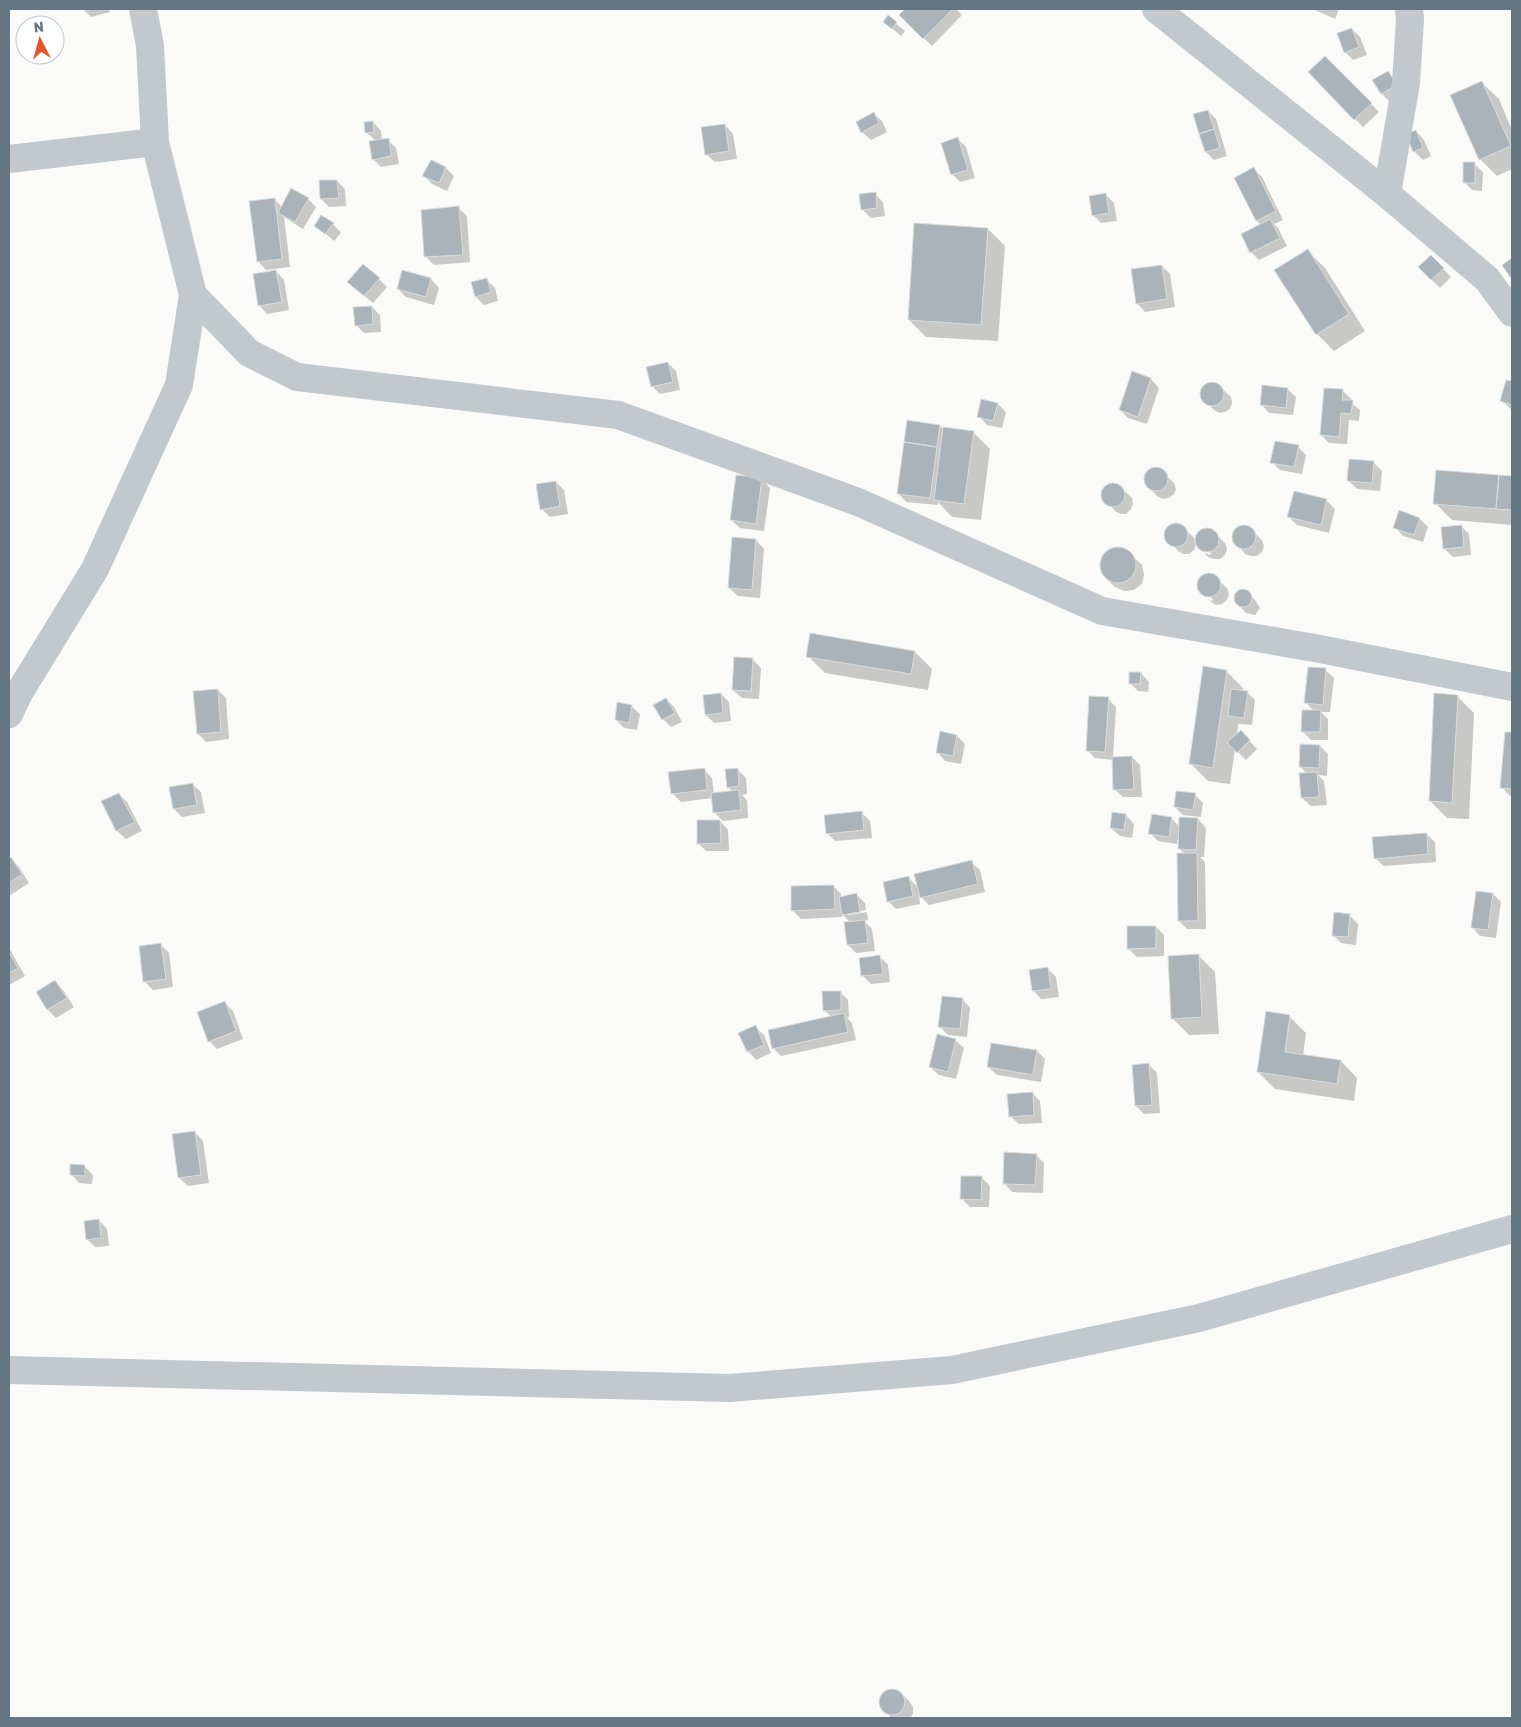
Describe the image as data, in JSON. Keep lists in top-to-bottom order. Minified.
{"north":"top"}
